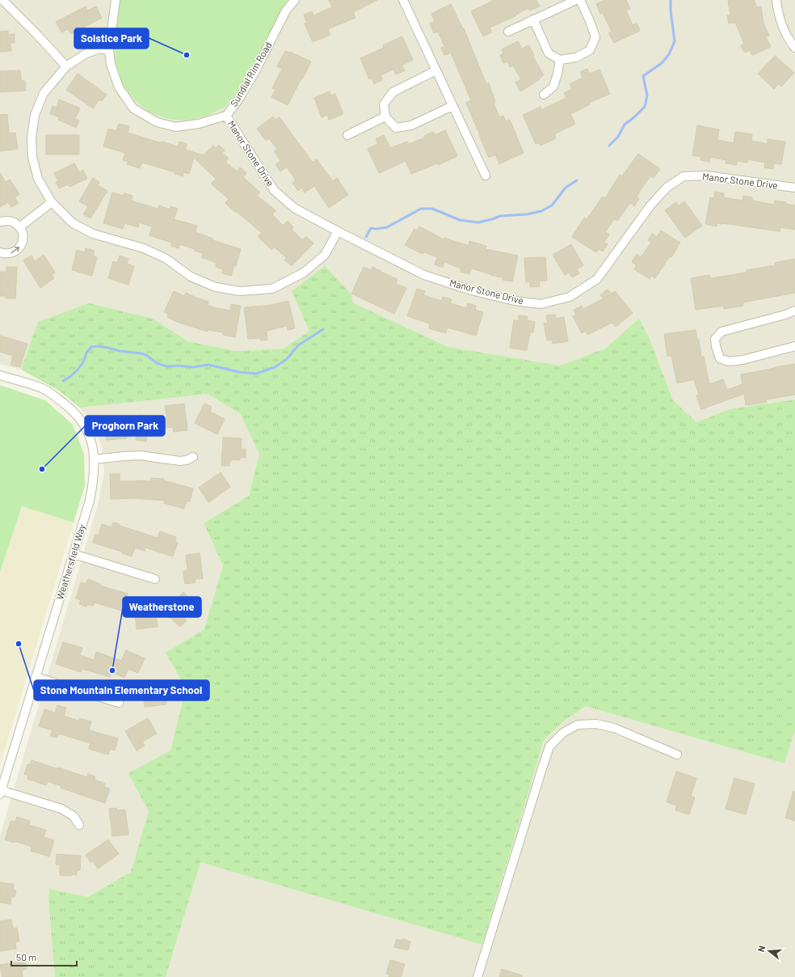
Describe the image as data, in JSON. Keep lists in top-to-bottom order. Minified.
{"streets":{"street":["Sundial Rim Road","Manor Stone Drive","Weathersfield Way"]},"crossings":[["Sundial Rim Road","Manor Stone Drive"]],"places":["Solstice Park","Proghorn Park","Stone Mountain Elementary School","Weatherstone"],"scale_bar":"50 m","north":"left"}
